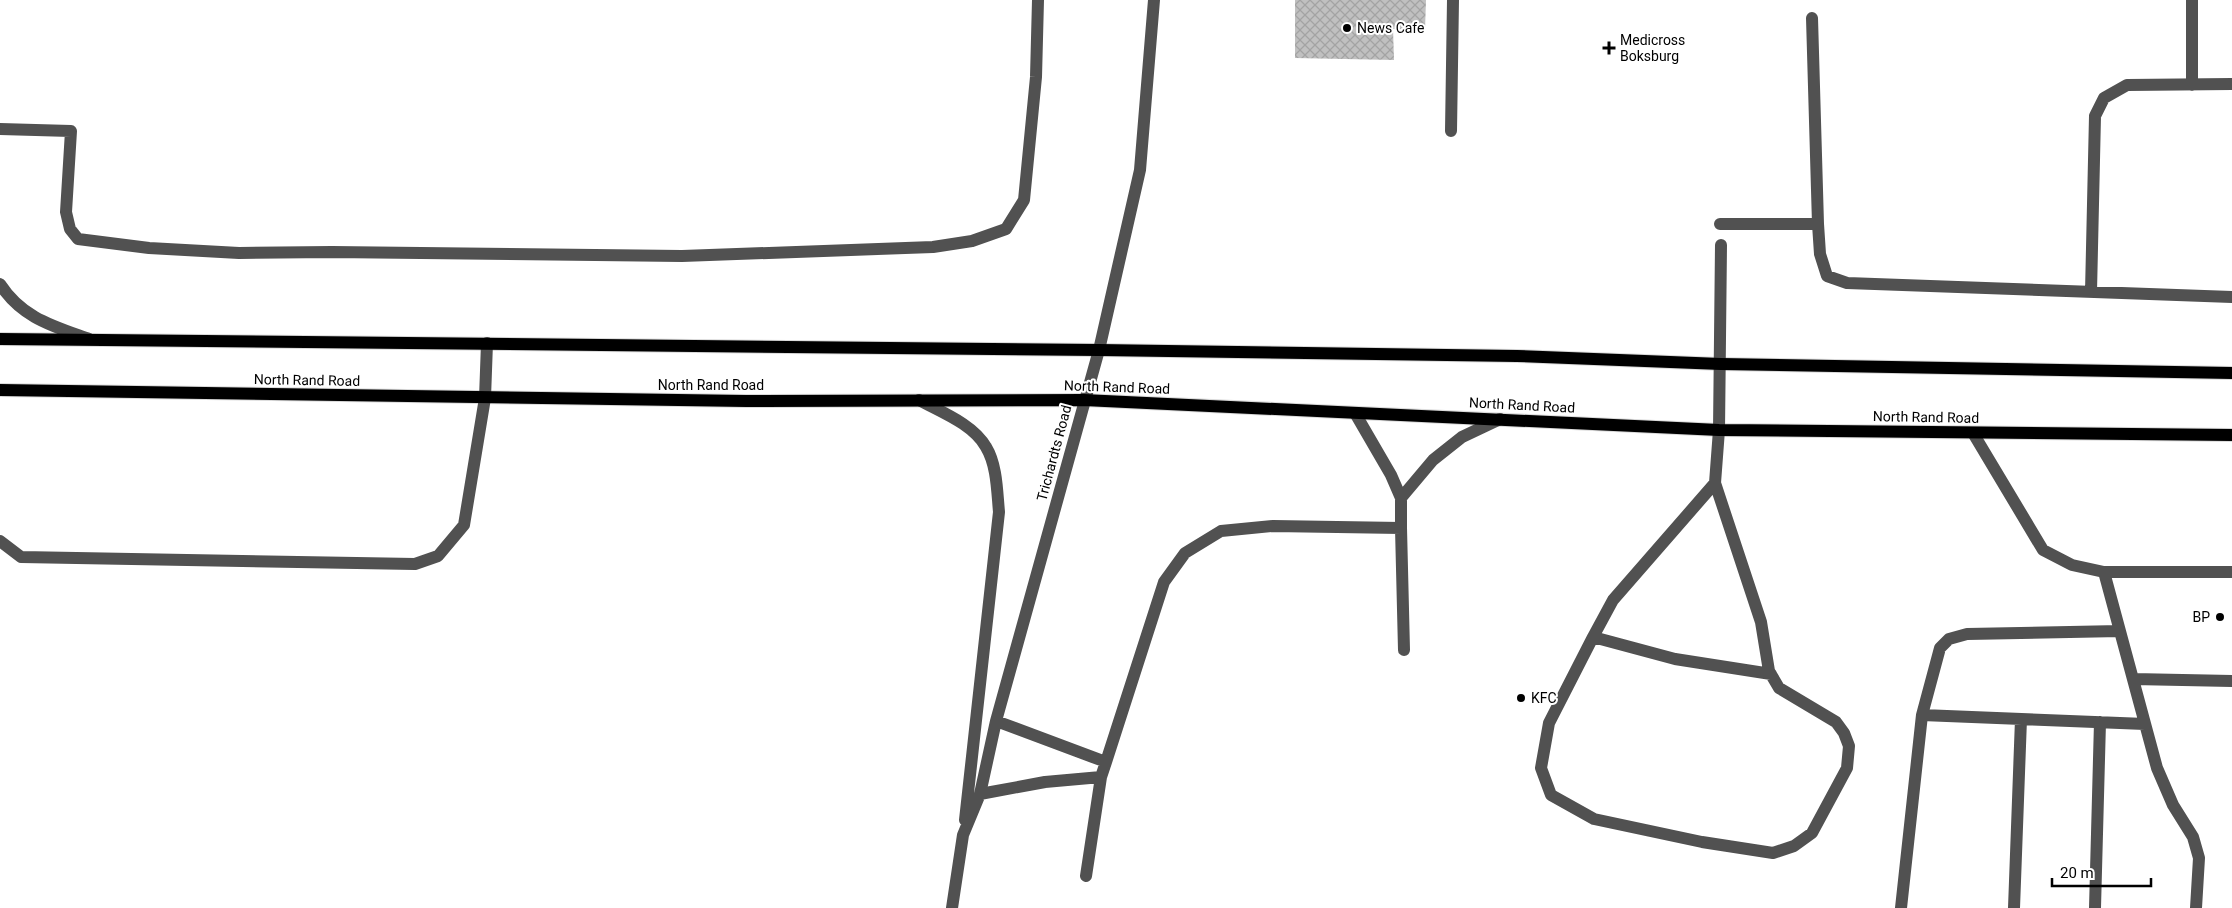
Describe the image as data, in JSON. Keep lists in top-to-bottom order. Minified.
{"streets":{"main road":["North Rand Road"],"street":["Trichardts Road"]},"crossings":[["North Rand Road","Trichardts Road"]],"places":{"other":["News Cafe","BP","KFC"],"health":["Medicross Boksburg"]},"scale_bar":"20 m"}
